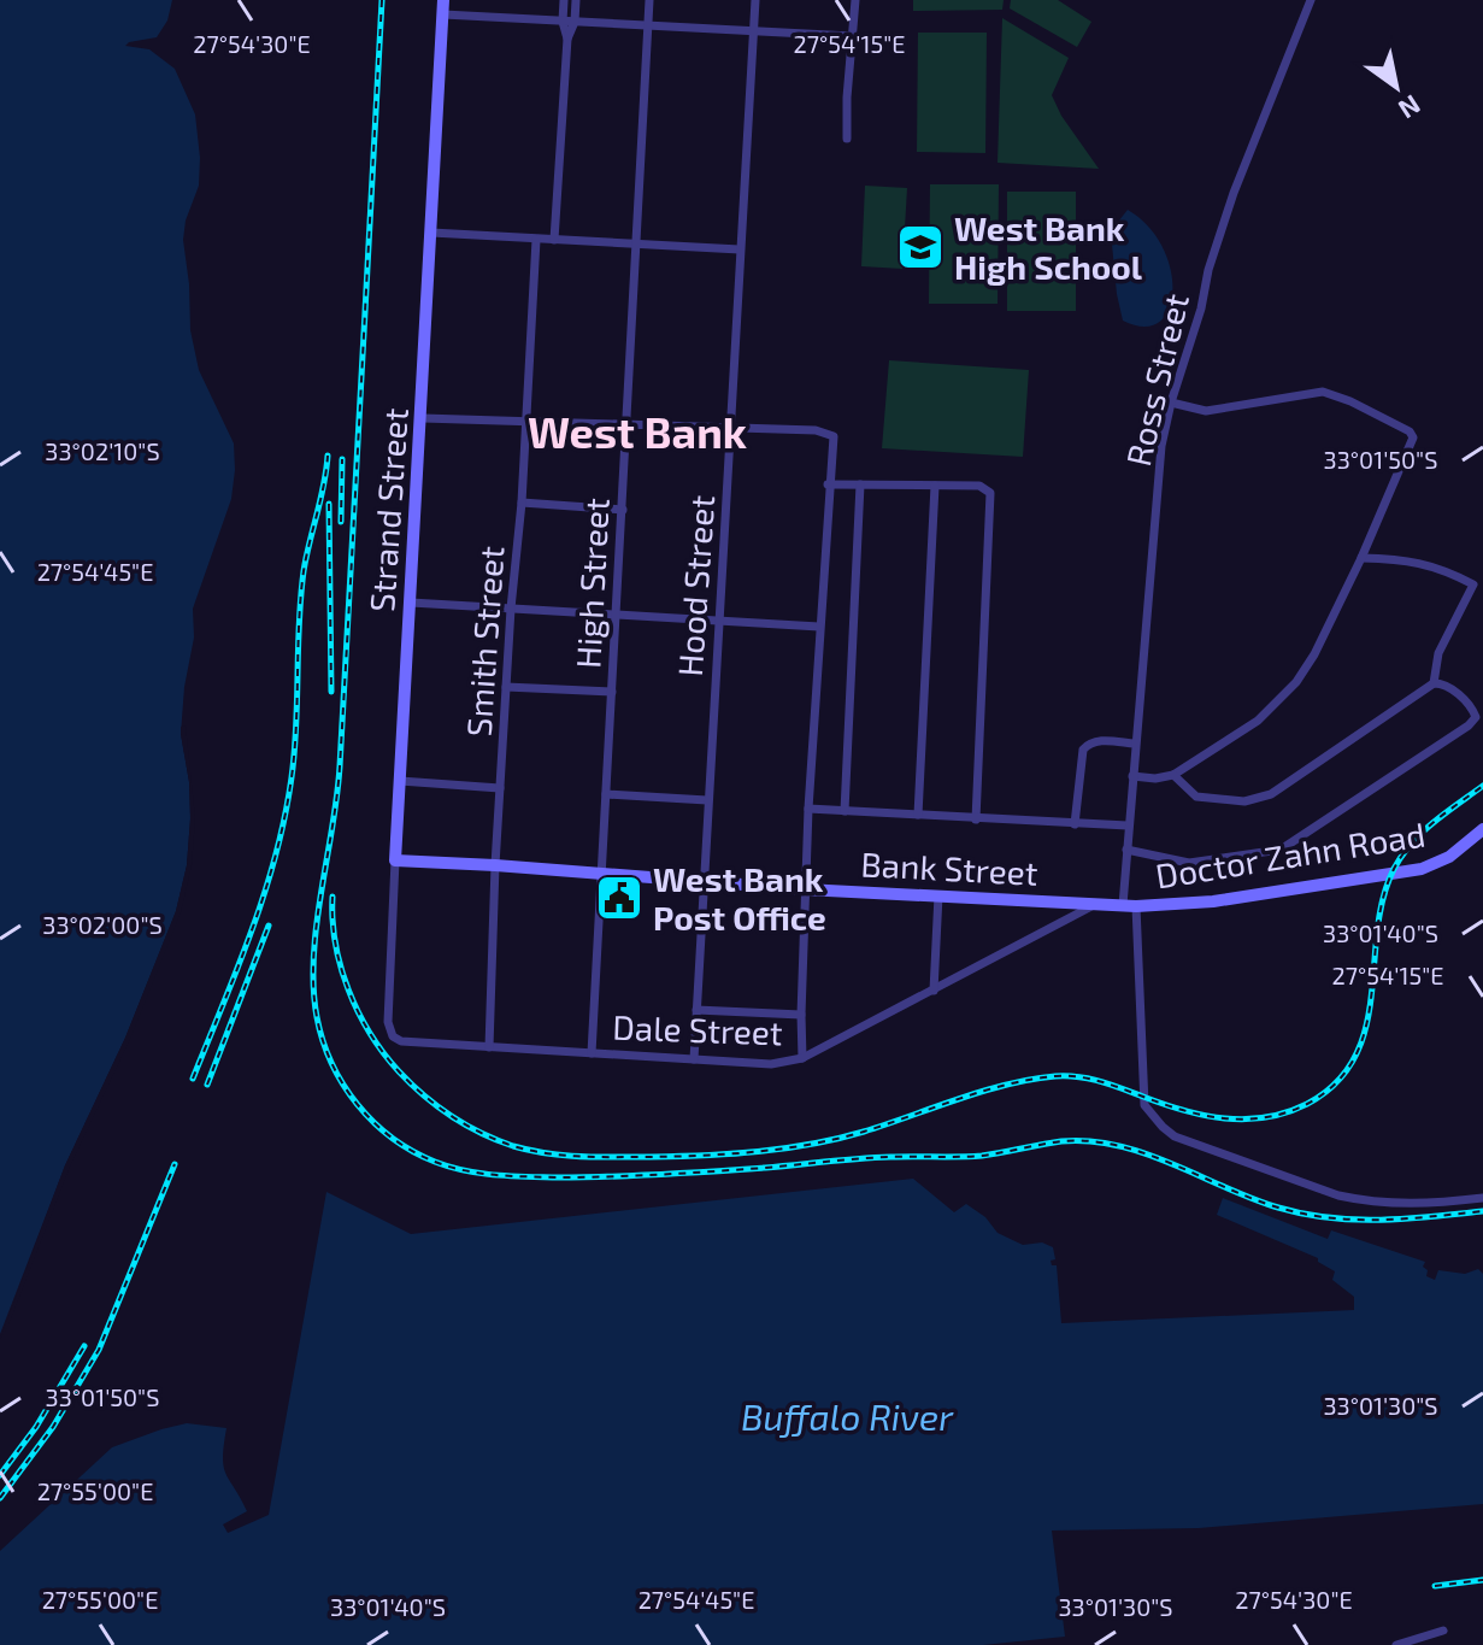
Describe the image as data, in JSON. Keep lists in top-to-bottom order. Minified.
{"streets":{"street":["Ross Street","Strand Street","High Street","Hood Street","Smith Street","Doctor Zahn Road","Bank Street","Dale Street"]},"crossings":[["Ross Street","Doctor Zahn Road"],["Strand Street","Bank Street"],["Strand Street","Dale Street"],["High Street","Bank Street"],["High Street","Dale Street"],["Hood Street","Bank Street"],["Hood Street","Dale Street"],["Smith Street","Bank Street"],["Smith Street","Dale Street"],["Doctor Zahn Road","Bank Street"],["Doctor Zahn Road","Dale Street"],["Bank Street","Dale Street"]],"districts":["West Bank"],"water":["Buffalo River"],"places":{"school or university":["West Bank High School"],"public building":["West Bank Post Office"]},"north":"bottom right","coordinates":["27°54'30\"E","27°54'15\"E","33°02'10\"S","33°01'50\"S","27°54'45\"E","33°02'00\"S","33°01'40\"S","33°01'30\"S","27°55'00\"E"]}
